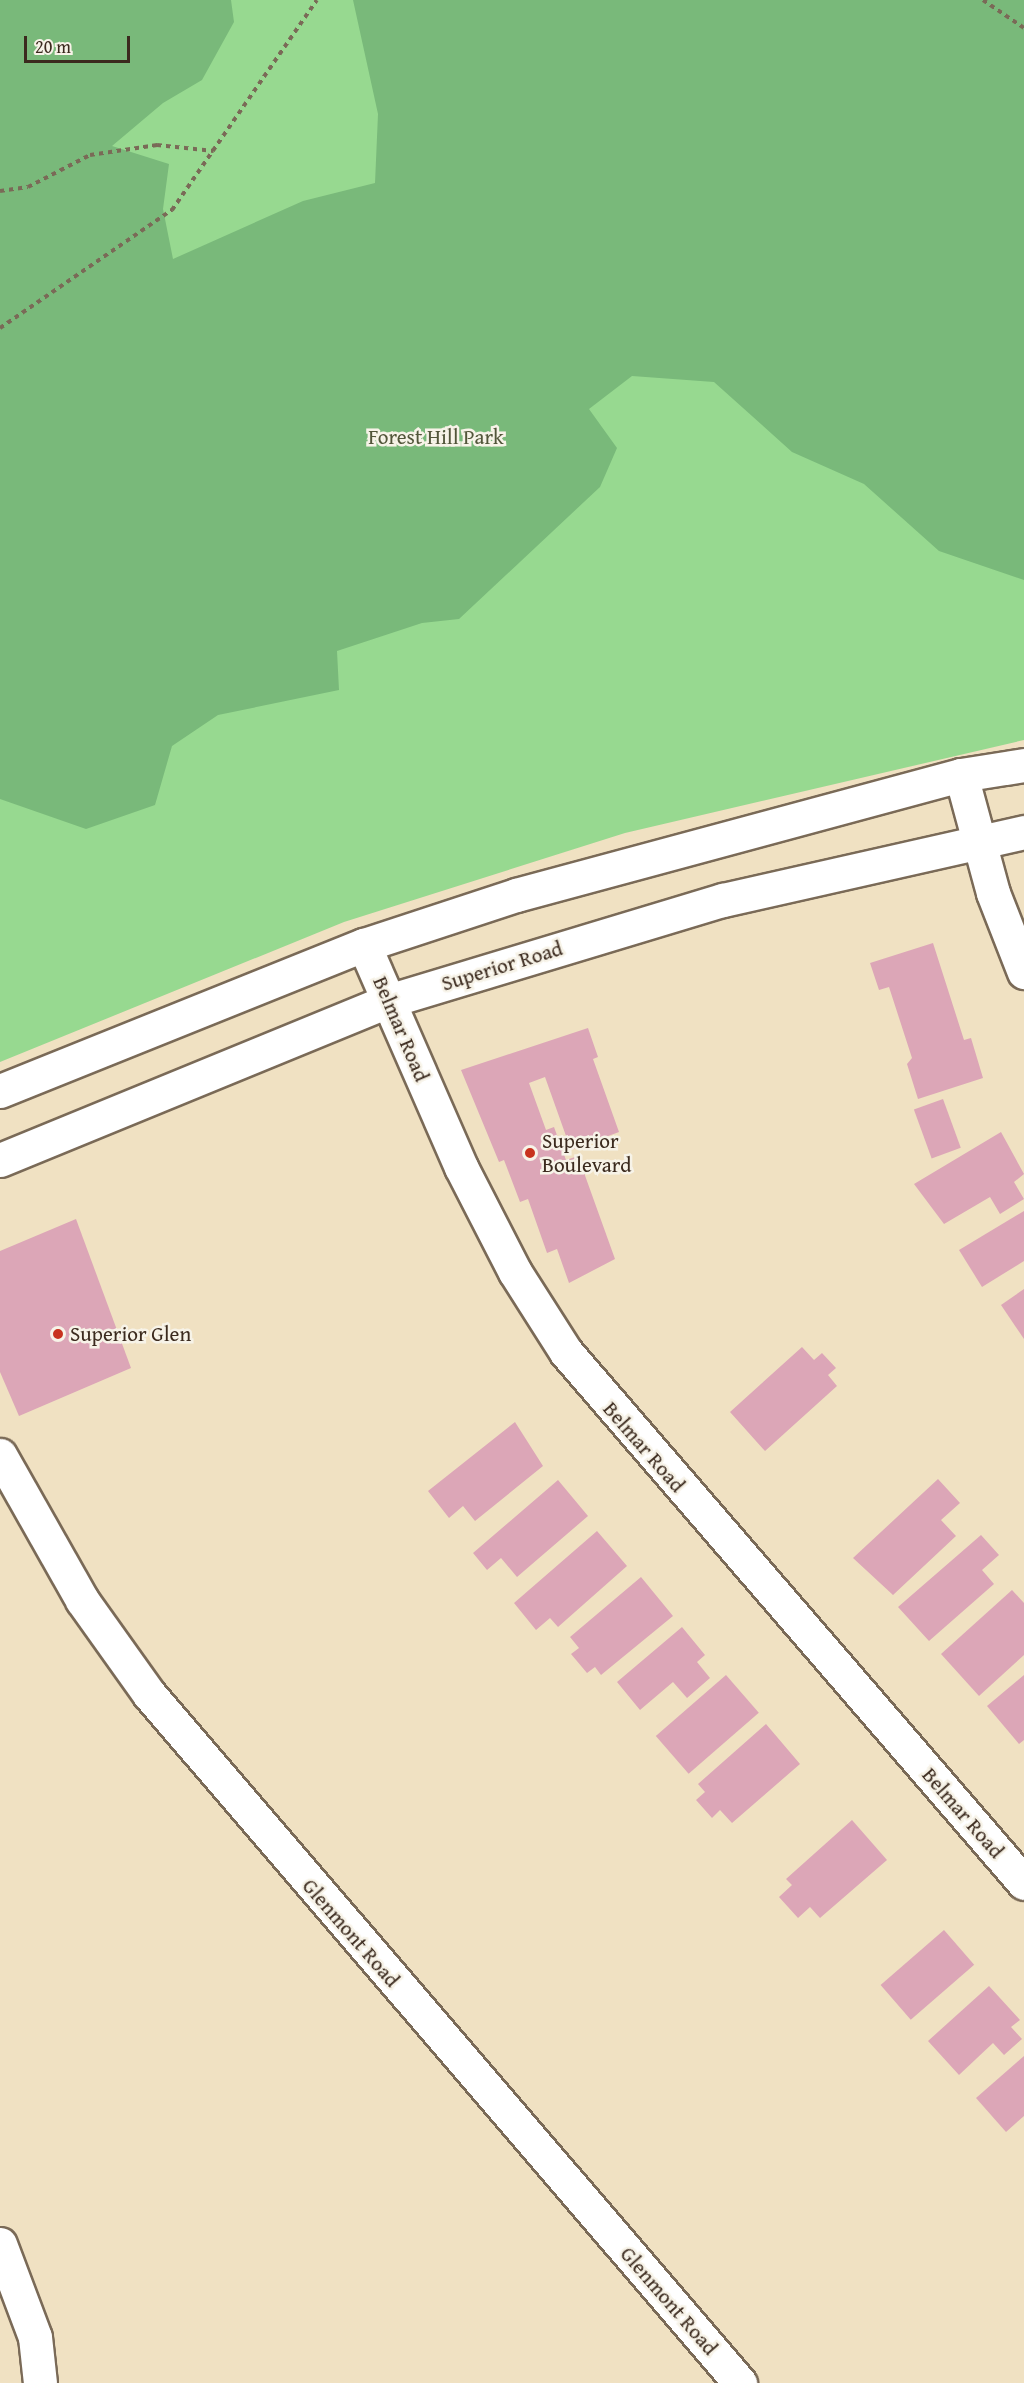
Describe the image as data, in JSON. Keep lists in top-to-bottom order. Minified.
{"streets":{"street":["Superior Road","Belmar Road","Glenmont Road"]},"crossings":[["Superior Road","Belmar Road"]],"parks":["Forest Hill Park"],"places":["Superior Boulevard","Superior Glen"],"scale_bar":"20 m"}
